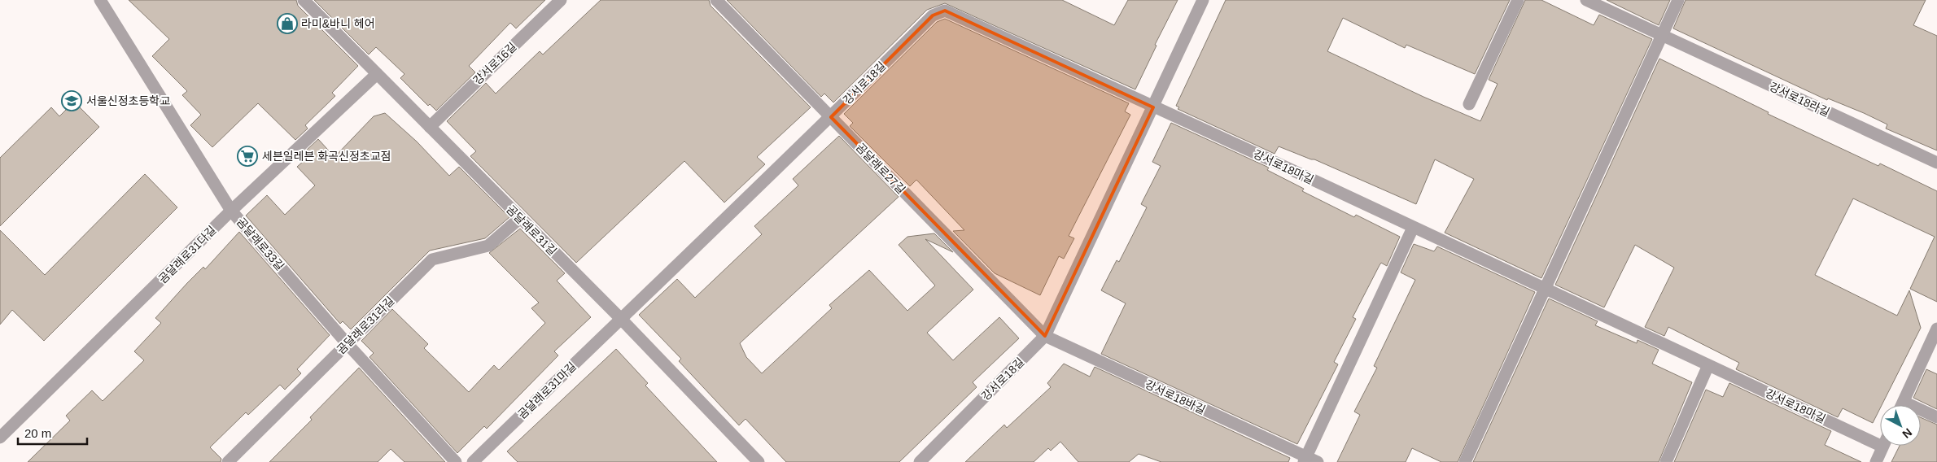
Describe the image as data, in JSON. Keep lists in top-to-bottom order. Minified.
{"streets":{"street":["강서로16길","강서로18길","강서로18라길","강서로18마길","곰달래로27길","곰달래로31길","곰달래로33길","곰달래로31다길","곰달래로31라길","곰달래로31마길","강서로18바길"]},"crossings":[["강서로16길","곰달래로31길"],["강서로18길","강서로18마길"],["강서로18길","곰달래로27길"],["강서로18길","곰달래로31길"],["강서로18길","곰달래로31마길"],["강서로18길","강서로18바길"],["곰달래로27길","강서로18바길"],["곰달래로31길","곰달래로31다길"],["곰달래로31길","곰달래로31라길"],["곰달래로31길","곰달래로31마길"],["곰달래로33길","곰달래로31다길"],["곰달래로33길","곰달래로31라길"]],"places":{"shop":["라미&바니 헤어"],"school or university":["서울신정초등학교"],"supermarket":["세븐일레븐 화곡신정초교점"]},"scale_bar":"20 m","north":"bottom right"}
